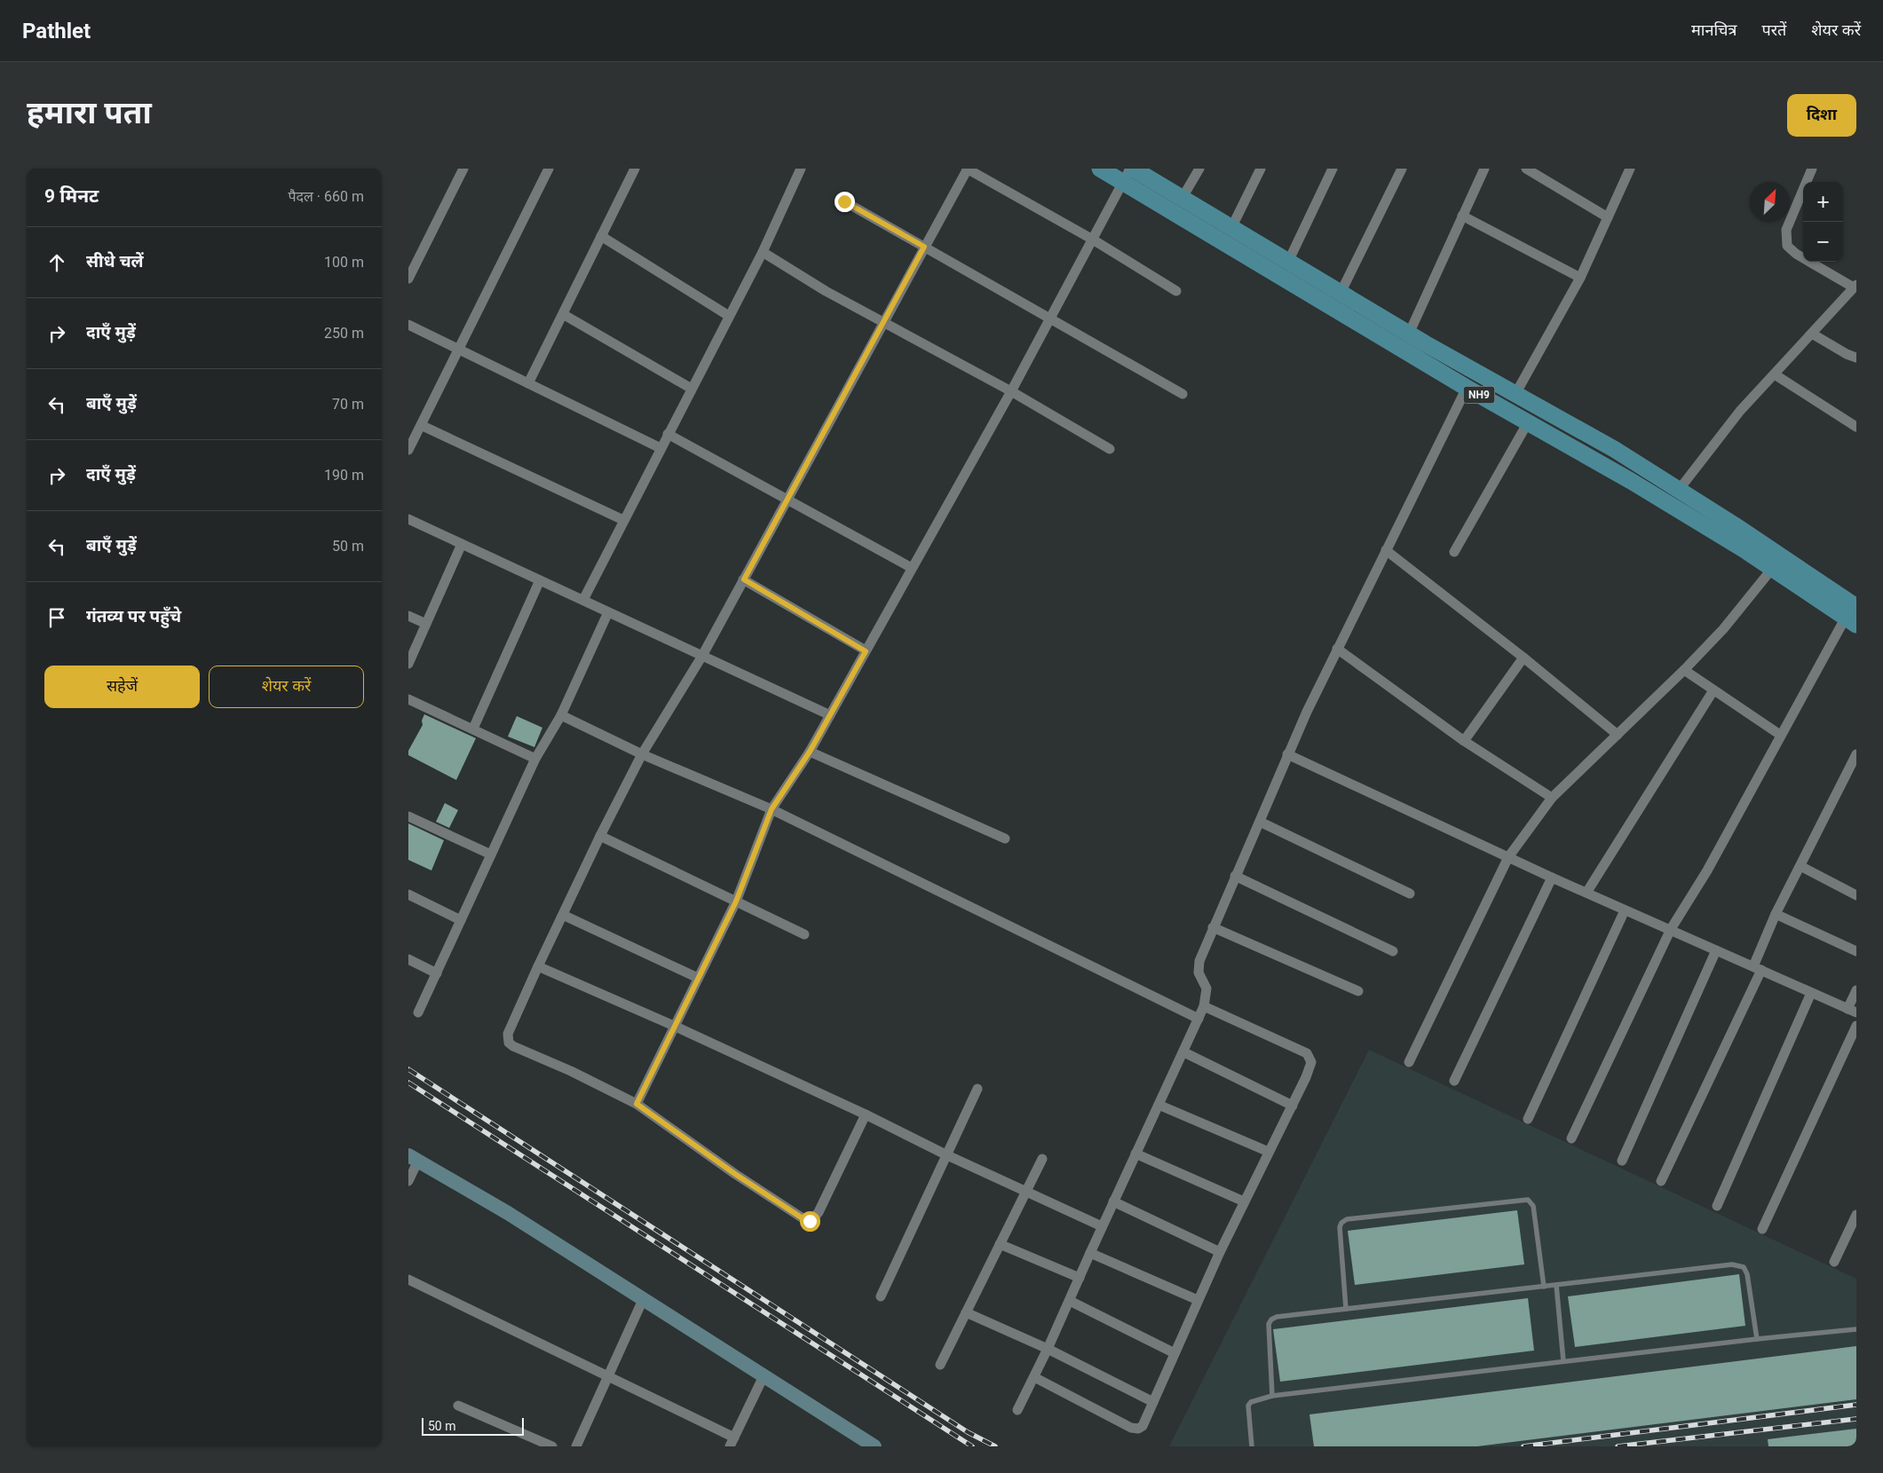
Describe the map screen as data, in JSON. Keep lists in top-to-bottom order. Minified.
{"streets":{"main road":["NH9"]},"scale_bar":"50 m","north":"top right","page":{"header":"Pathlet","nav":["मानचित्र","परतें","शेयर करें"],"buttons":["दिशा",["सहेजें","शेयर करें"]],"title":"हमारा पता","heading":["9 मिनट","पैदल · 660 m"],"map_buttons":["+","−"],"list":[["सीधे चलें","100 m"],["दाएँ मुड़ें","250 m"],["बाएँ मुड़ें","70 m"],["दाएँ मुड़ें","190 m"],["बाएँ मुड़ें","50 m"],"गंतव्य पर पहुँचे"],"scale":"50 m"}}
